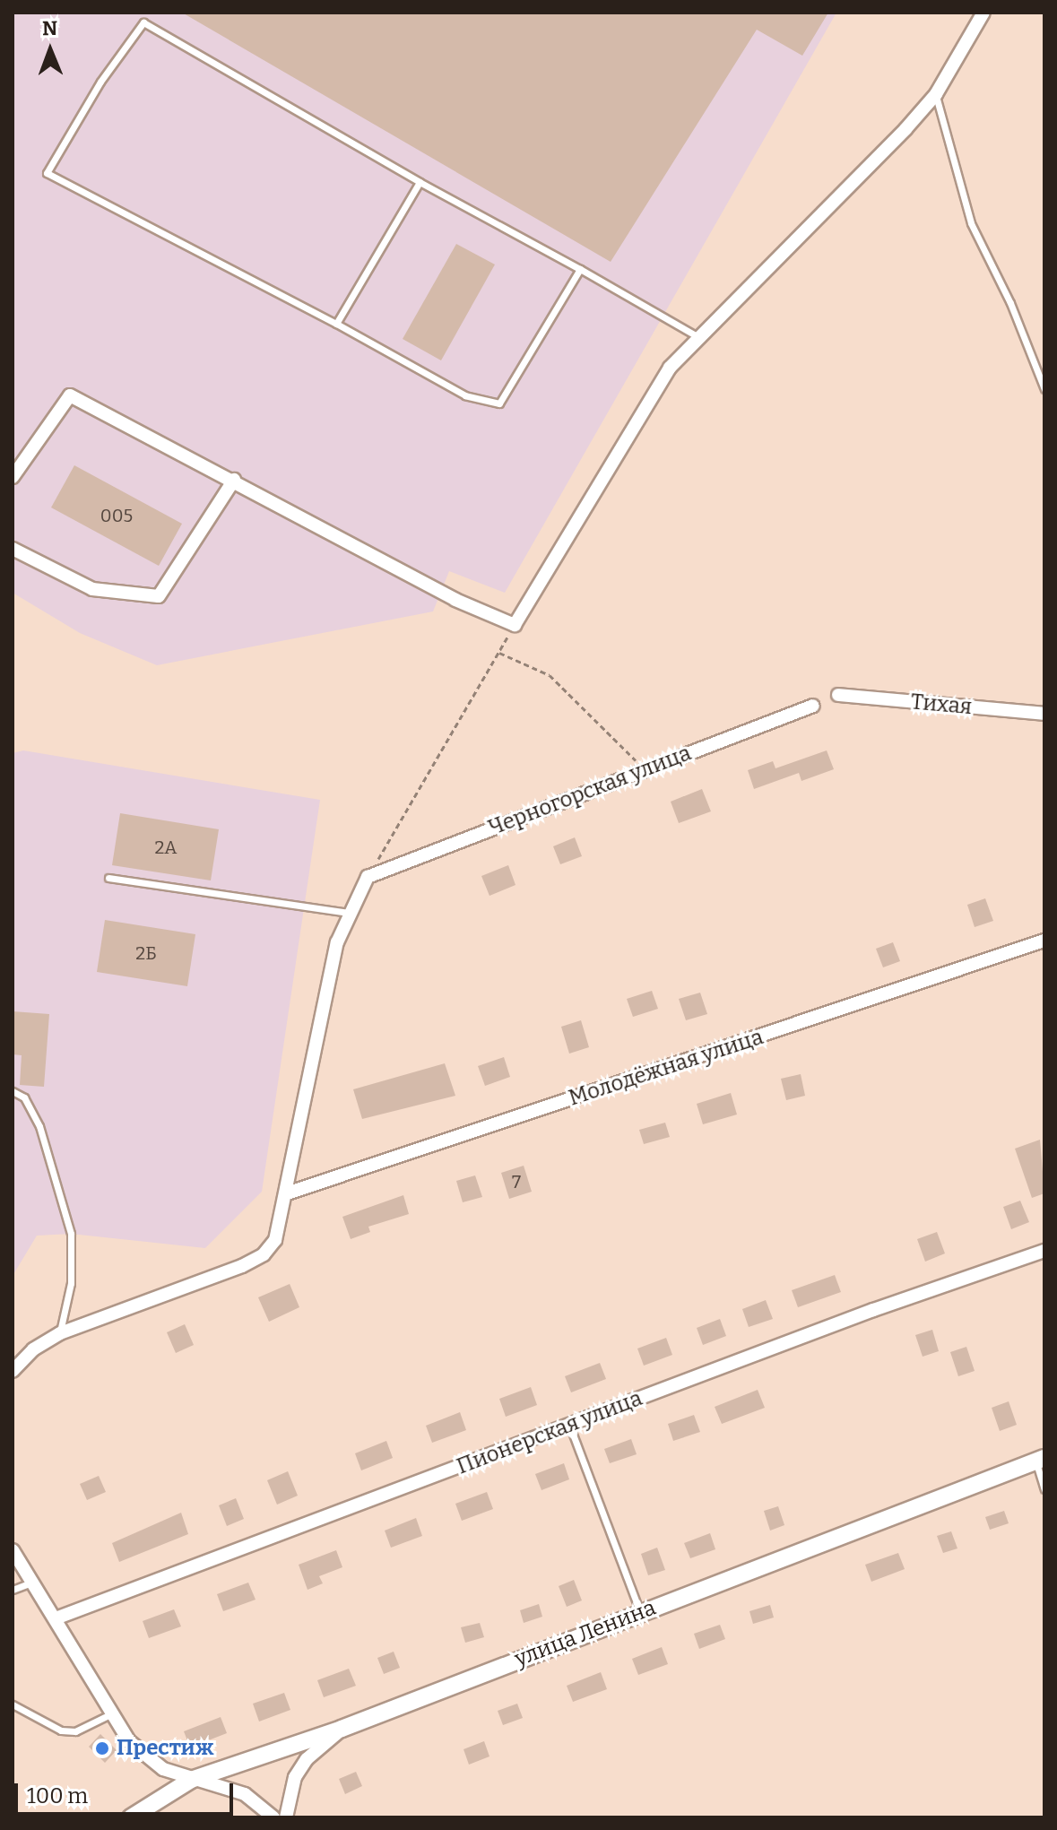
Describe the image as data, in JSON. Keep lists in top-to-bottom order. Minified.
{"streets":{"street":["Тихая","Черногорская улица","Молодёжная улица","Пионерская улица","улица Ленина"]},"places":["Престиж"],"house_numbers":["005","2А","2Б","7"],"scale_bar":"100 m","north":"top"}
